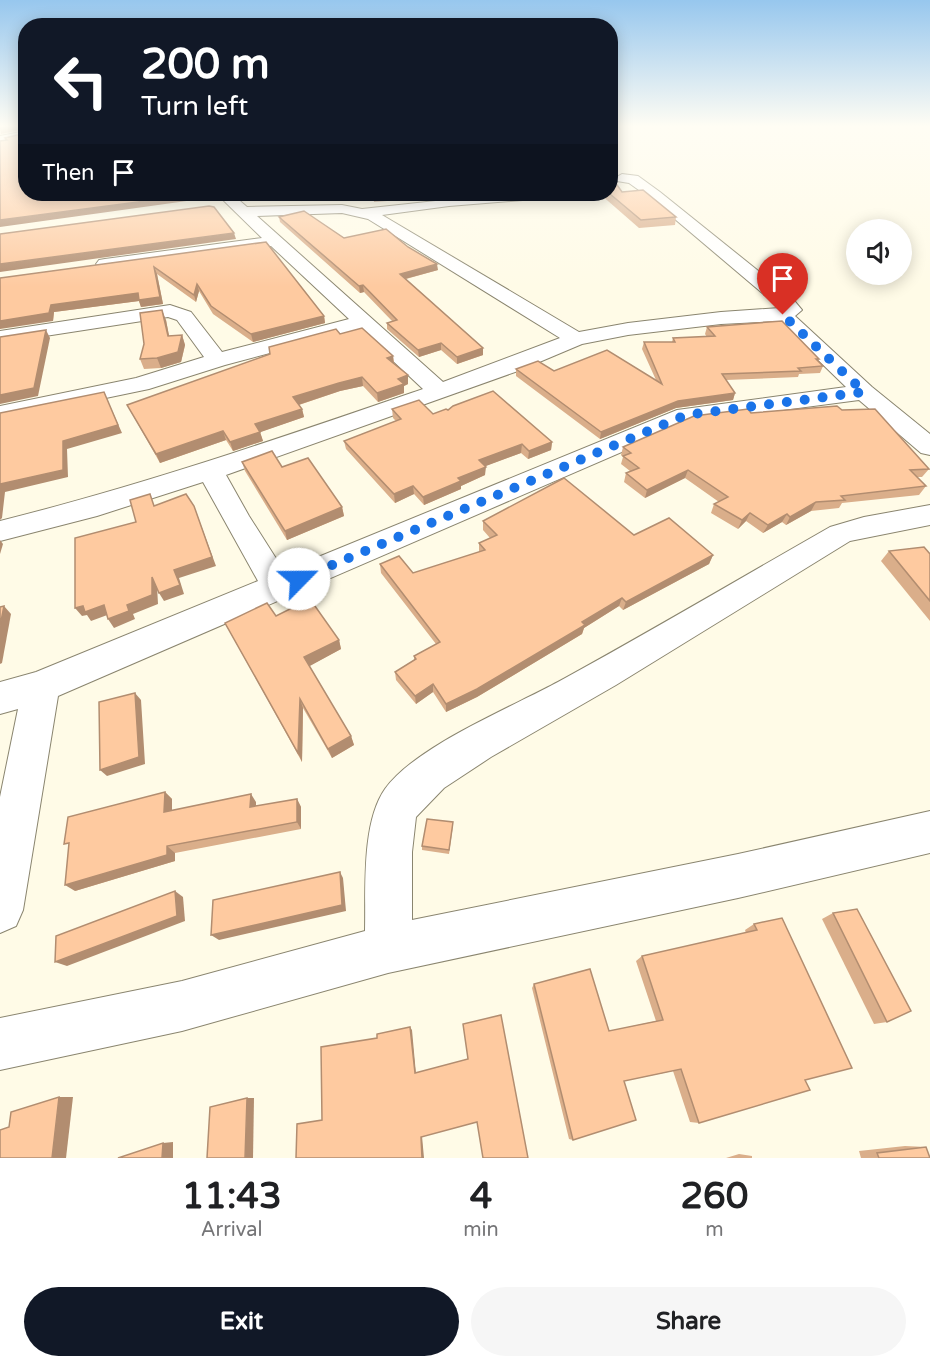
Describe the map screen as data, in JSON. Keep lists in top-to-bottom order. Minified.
{"page":{"turn":["200 m","Turn left"],"then":"Then","eta":["11:43","Arrival","4","min","260","m"],"buttons":["Exit","Share"]}}
